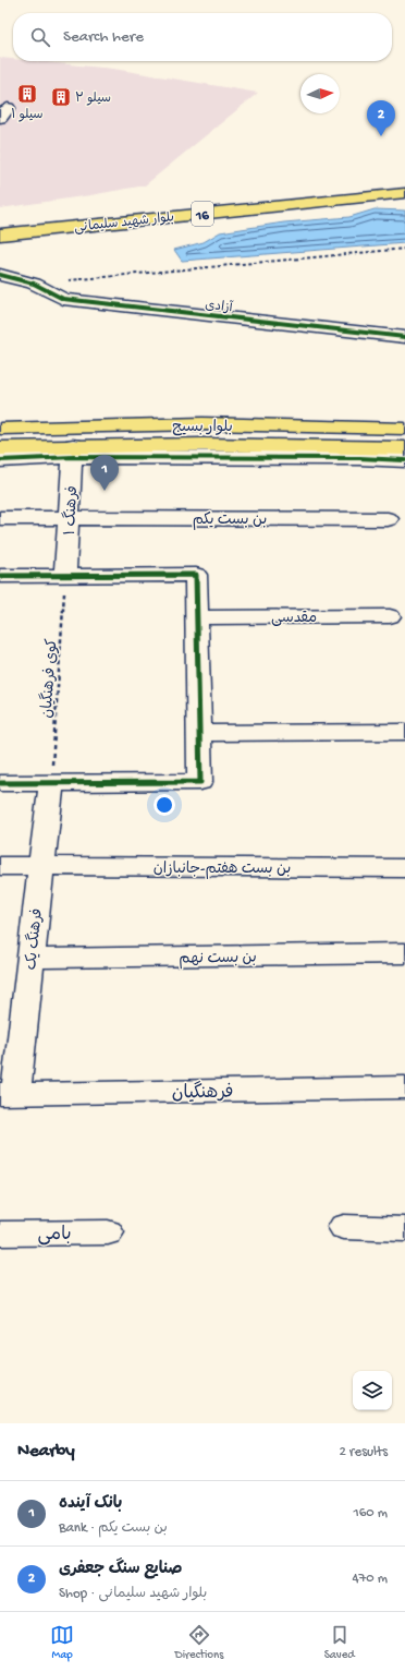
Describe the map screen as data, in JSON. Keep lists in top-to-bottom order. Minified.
{"streets":{"main road":["16","بلوار شهید سلیمانی","بلوار بسیج"],"street":["آزادی","فرهنگ ۱","بن بست یکم","مقدسی","بن بست هفتم-جانبازان","فرهنگ یک","بن بست نهم","فرهنگیان","بامی"],"path":["کوی فرهنگیان"]},"crossings":[["بلوار بسیج","فرهنگ ۱"],["فرهنگ ۱","بن بست یکم"],["فرهنگ ۱","کوی فرهنگیان"],["کوی فرهنگیان","فرهنگ یک"],["بن بست هفتم-جانبازان","فرهنگ یک"],["فرهنگ یک","بن بست نهم"],["فرهنگ یک","فرهنگیان"]],"places":{"building":["سیلو ۱","سیلو ۲"]},"north":"right","page":{"search":"Search here","pins":["2","1"],"heading":["Nearby","2 results"],"list":[{"mark":"1","name":"بانک آینده","note":"Bank · بن بست یکم","value":"160 m"},{"mark":"2","name":"صنایع سنگ جعفری","note":"Shop · بلوار شهید سلیمانی","value":"470 m"}],"nav":["Map","Directions","Saved"]}}
